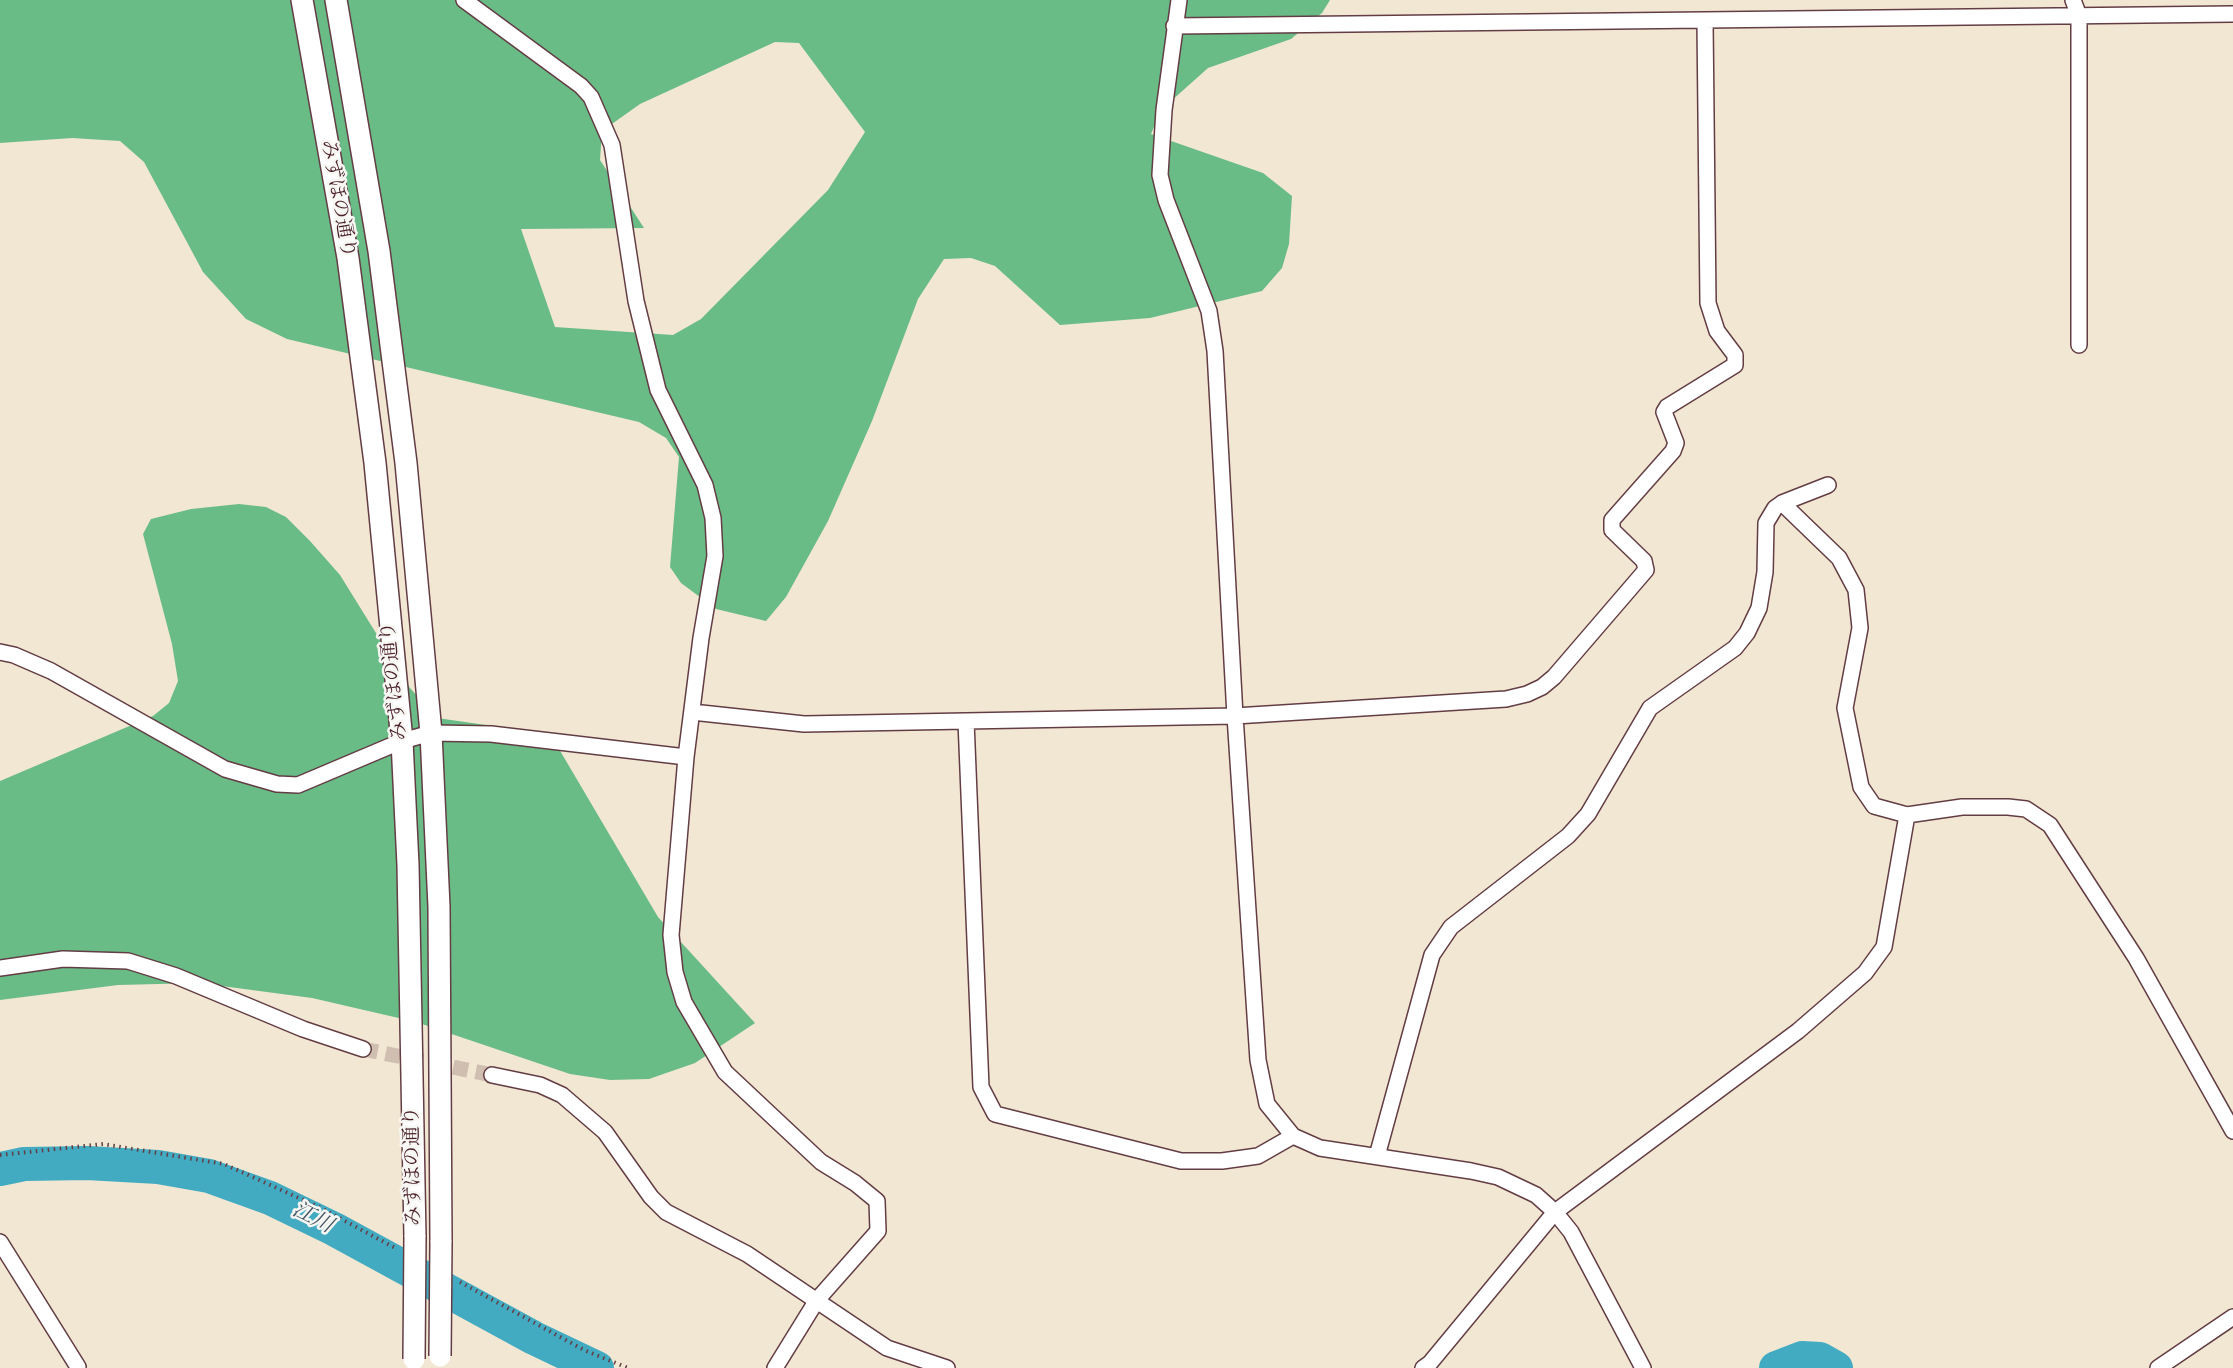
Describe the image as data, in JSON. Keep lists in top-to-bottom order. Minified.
{"streets":{"street":["みずほの通り"]},"water":["江川"]}
